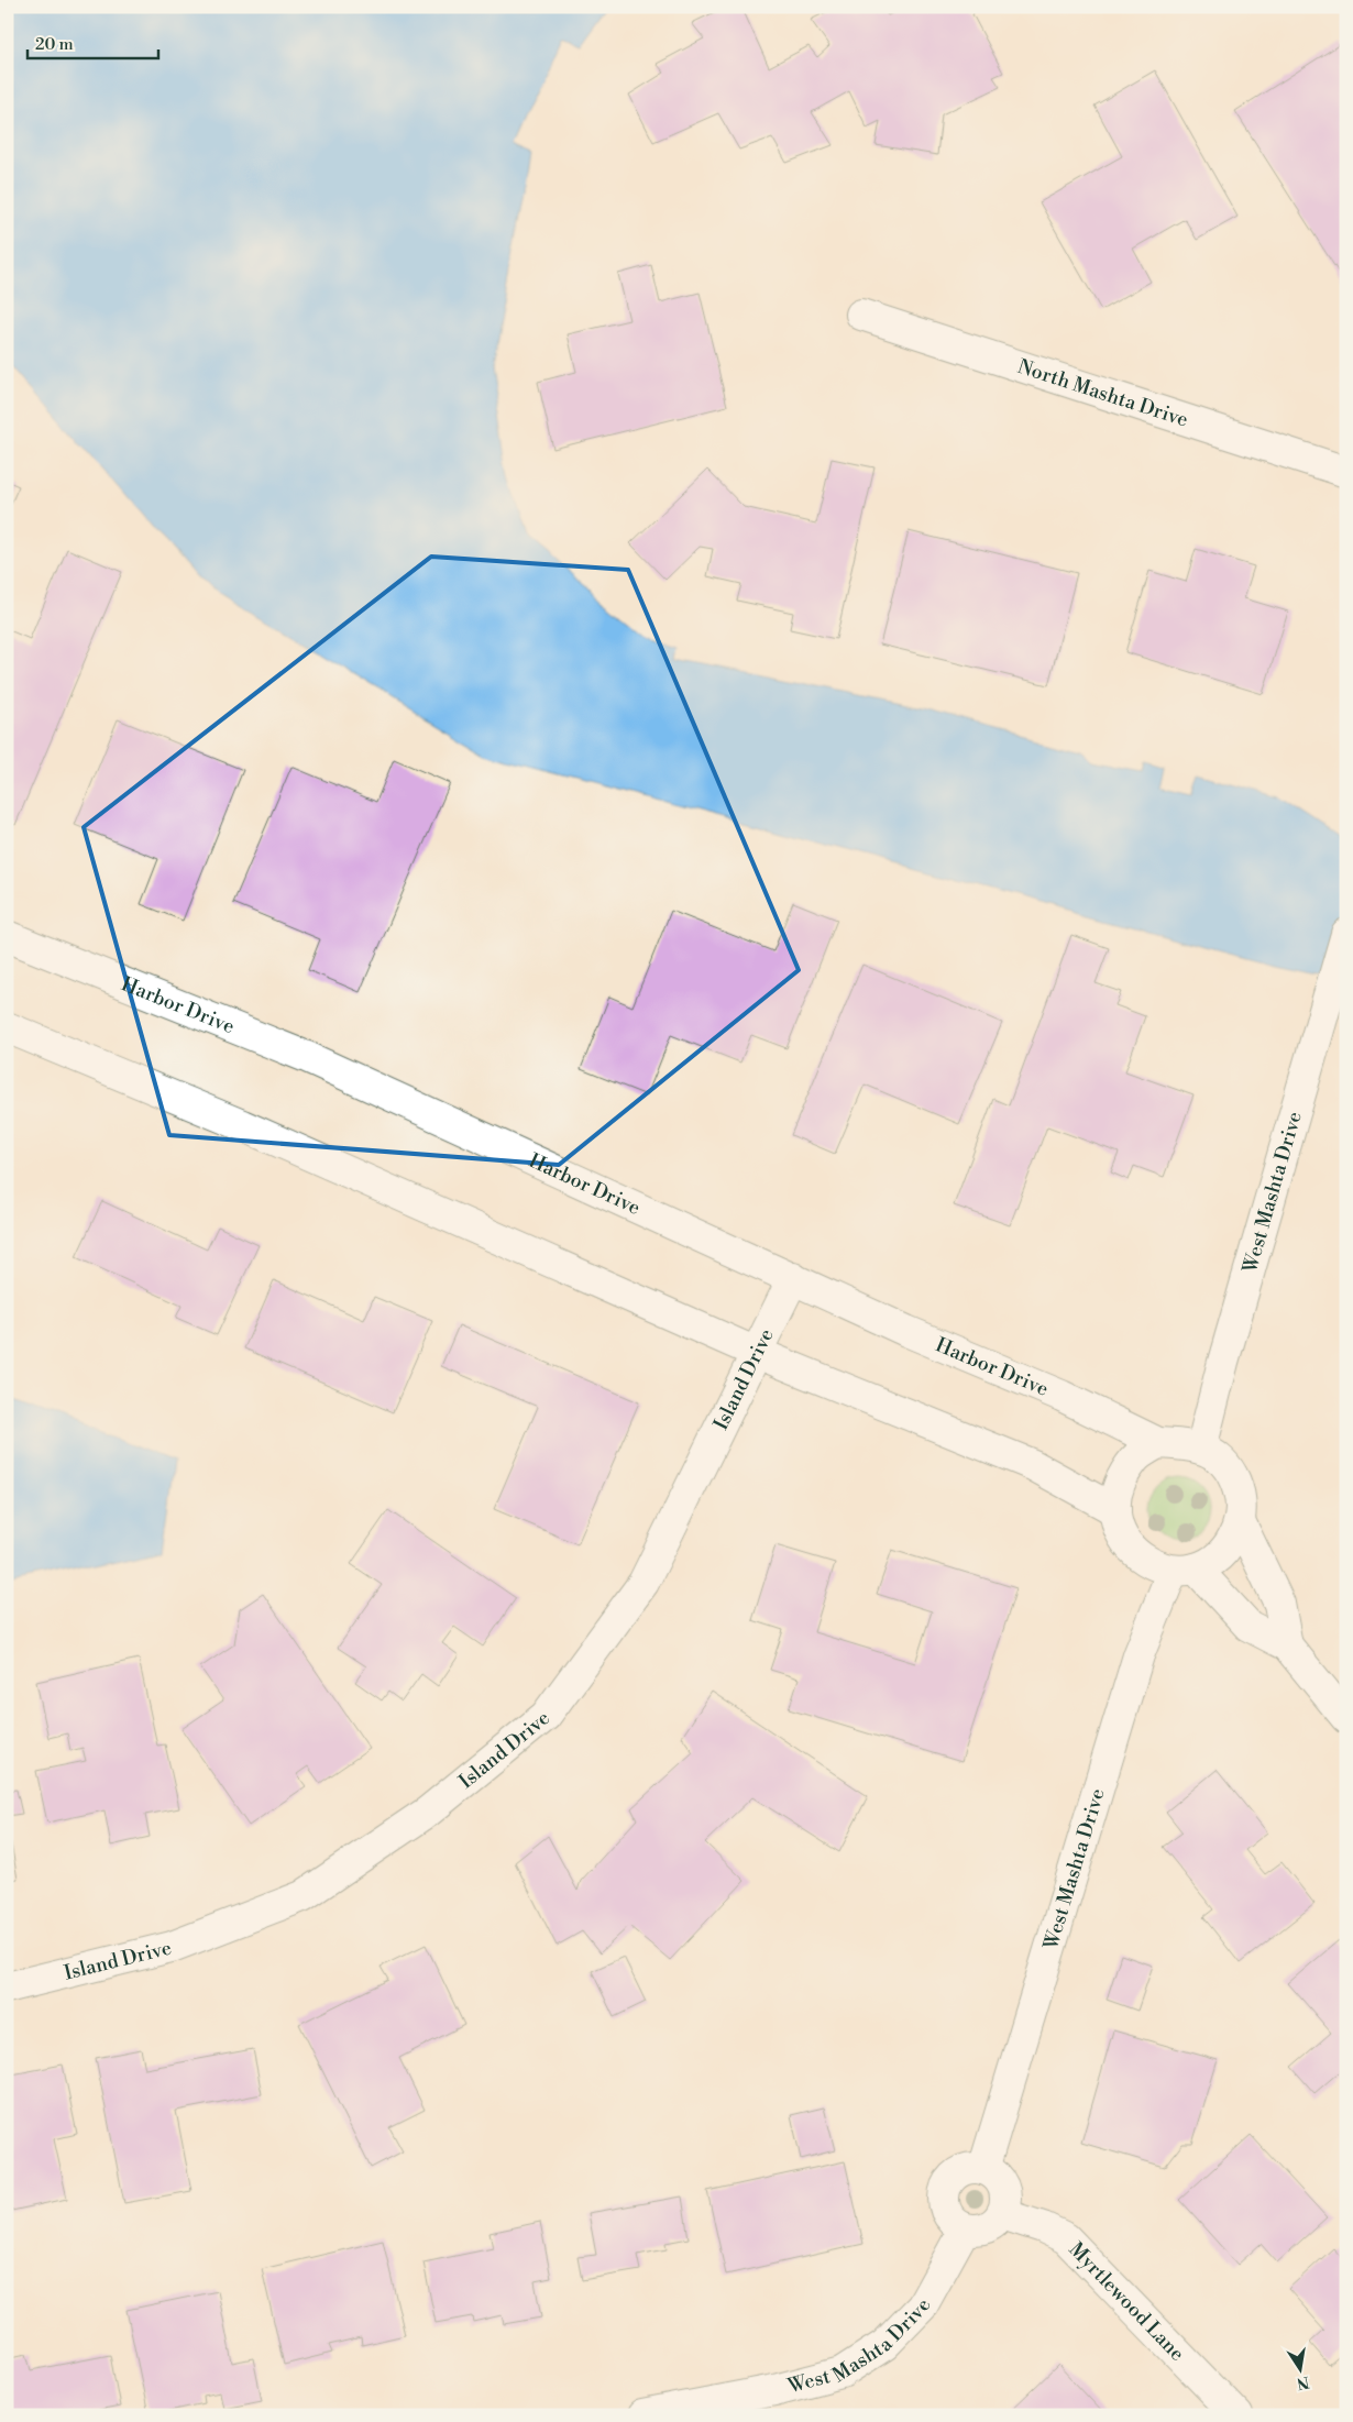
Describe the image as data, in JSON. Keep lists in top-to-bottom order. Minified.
{"streets":{"street":["North Mashta Drive","Harbor Drive","West Mashta Drive","Island Drive","Myrtlewood Lane"]},"crossings":[["Harbor Drive","West Mashta Drive"],["Harbor Drive","Island Drive"],["West Mashta Drive","Myrtlewood Lane"]],"scale_bar":"20 m","north":"bottom"}
